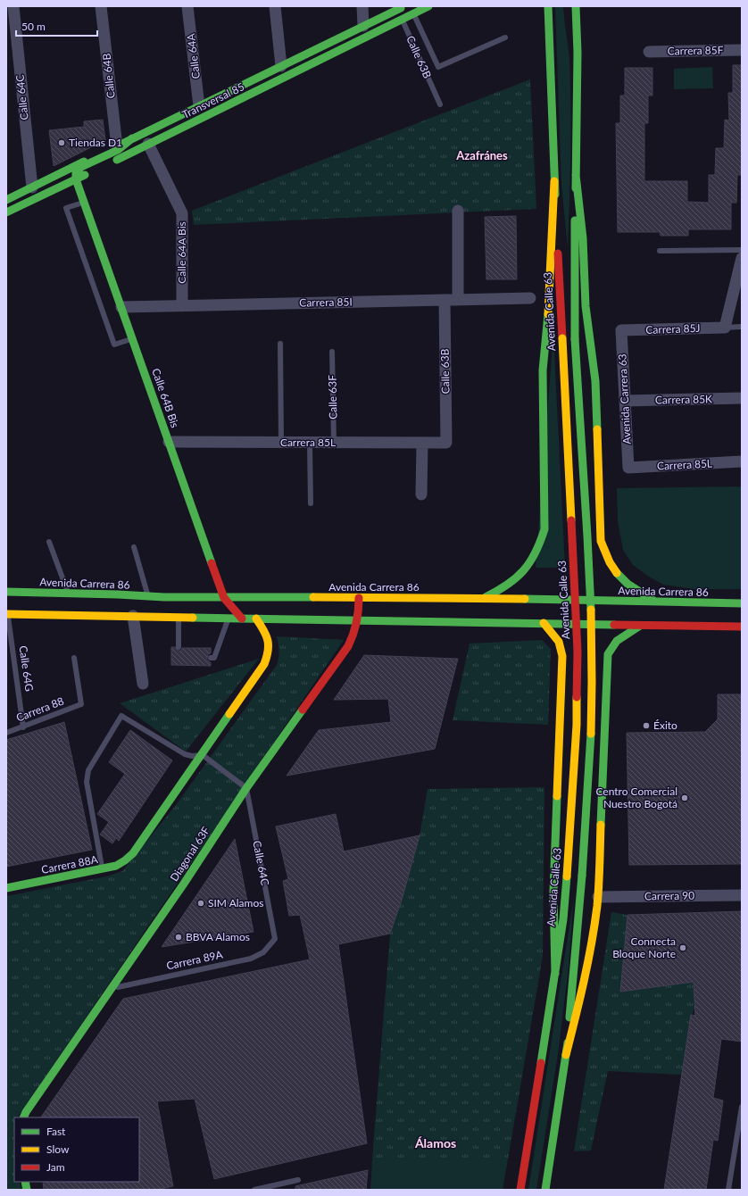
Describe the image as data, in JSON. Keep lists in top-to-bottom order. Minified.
{"streets":{"main road":["Calle 63B","Transversal 85","Avenida Calle 63","Calle 64B Bis","Avenida Carrera 86","Diagonal 63F","Carrera 88A"],"street":["Carrera 85F","Calle 64A","Calle 64B","Calle 64C","Calle 64A Bis","Carrera 85I","Carrera 85J","Avenida Carrera 63","Carrera 85K","Carrera 85L","Carrera 90"],"lane":["Calle 63F","Calle 64G","Carrera 88","Carrera 89A"]},"crossings":[["Calle 64A","Transversal 85"],["Calle 63B","Transversal 85"],["Calle 63B","Carrera 85I"],["Calle 63B","Carrera 85L"],["Calle 64B","Transversal 85"],["Calle 64C","Transversal 85"],["Calle 64C","Diagonal 63F"],["Calle 64C","Carrera 89A"],["Transversal 85","Calle 64A Bis"],["Calle 64A Bis","Carrera 85I"],["Carrera 85I","Calle 64B Bis"],["Carrera 85J","Avenida Carrera 63"],["Calle 63F","Carrera 85L"],["Calle 64B Bis","Carrera 85L"],["Calle 64B Bis","Avenida Carrera 86"],["Avenida Carrera 63","Carrera 85K"],["Avenida Carrera 63","Carrera 85L"],["Avenida Carrera 86","Diagonal 63F"],["Calle 64G","Carrera 88"],["Diagonal 63F","Carrera 89A"]],"districts":["Azafránes","Álamos"],"places":["Tiendas D1","Éxito","Centro Comercial Nuestro Bogotá","SIM Alamos","BBVA Alamos","Connecta Bloque Norte"],"legend":["Fast","Slow","Jam"],"scale_bar":"50 m"}
